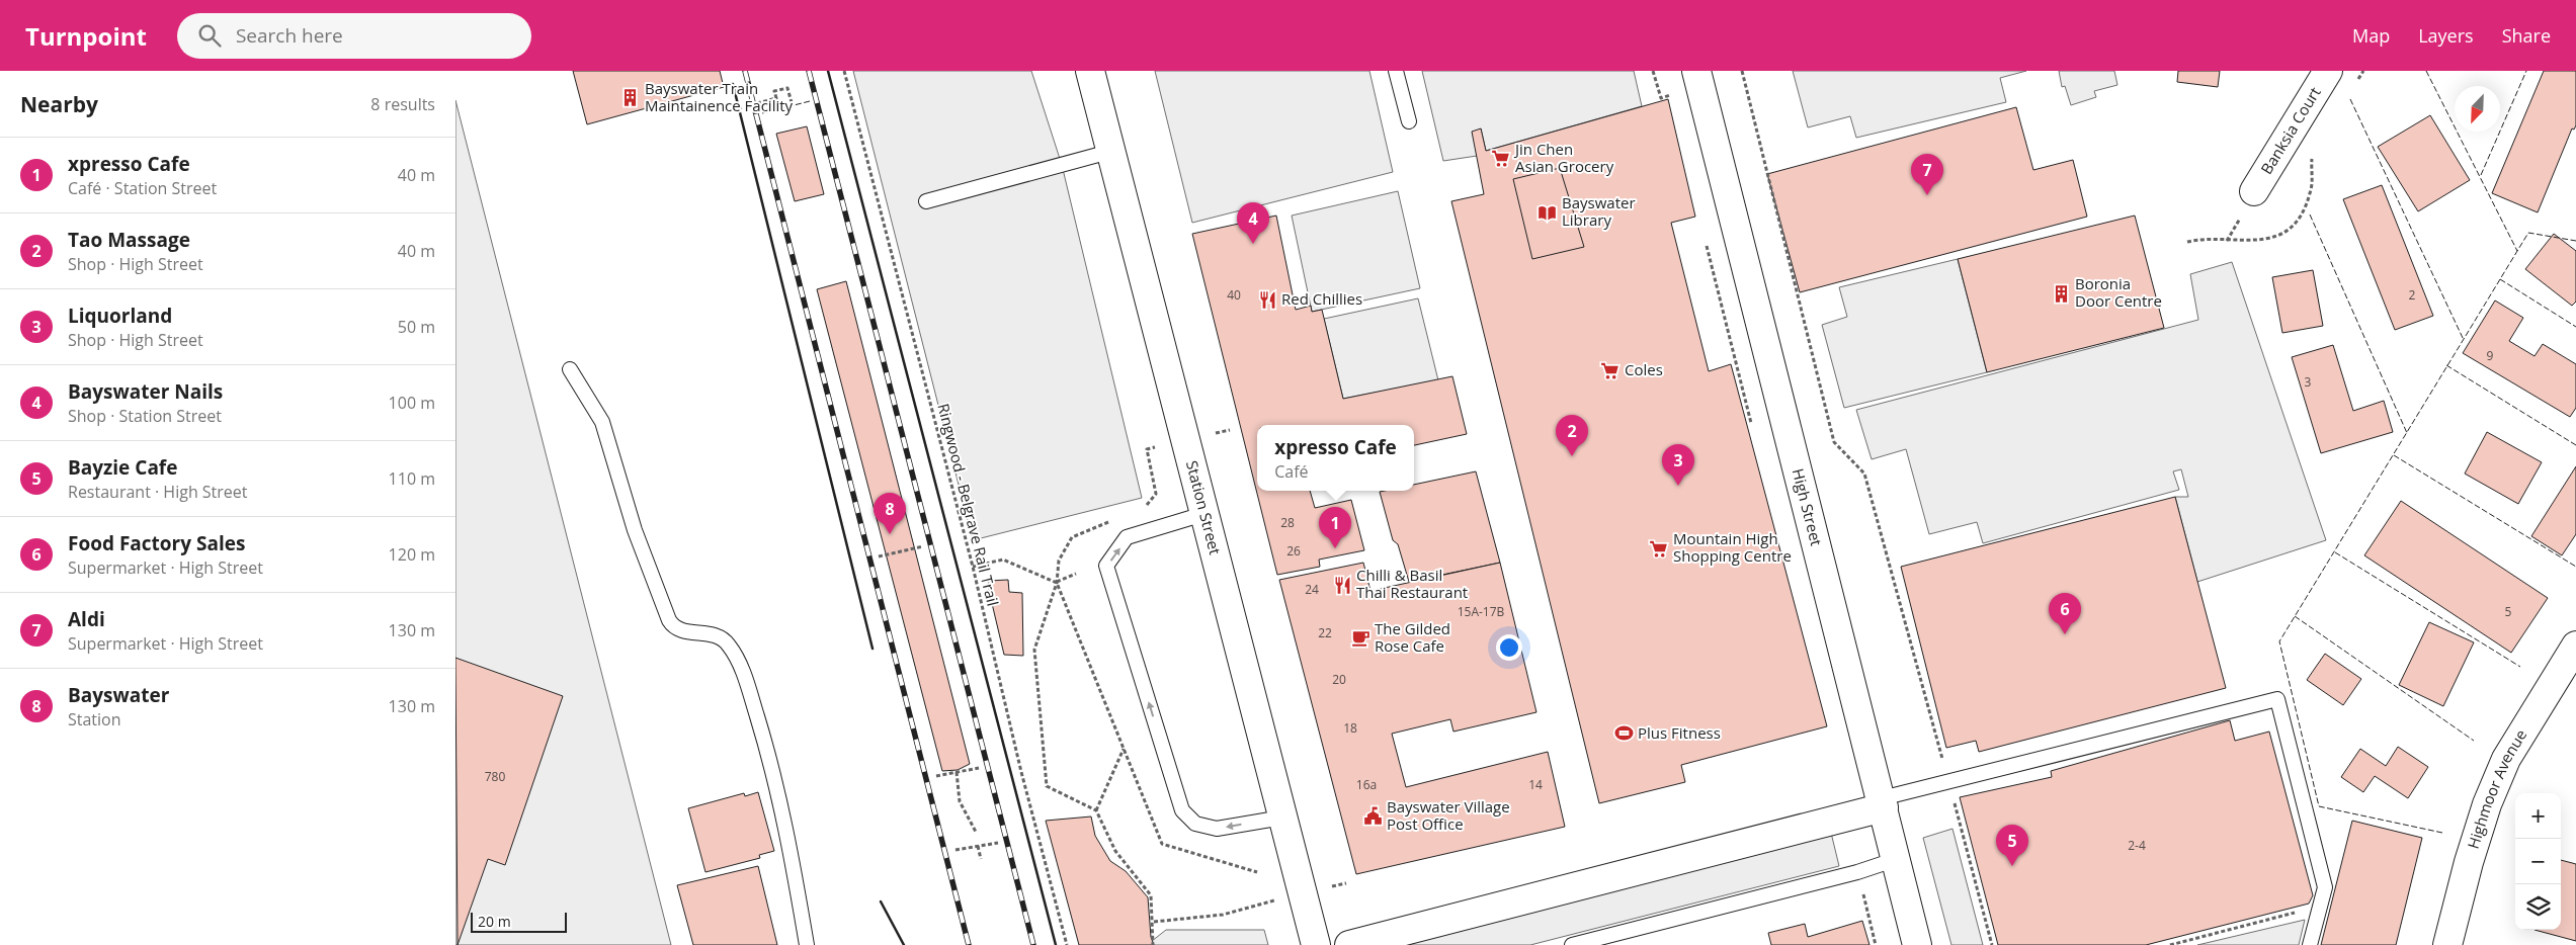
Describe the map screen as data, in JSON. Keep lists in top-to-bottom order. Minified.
{"streets":{"street":["Banksia Court","Station Street","High Street","Highmoor Avenue"],"path":["Ringwood - Belgrave Rail Trail"]},"places":{"building":["Bayswater Train Maintainence Facility","Boronia Door Centre"],"supermarket":["Jin Chen Asian Grocery","Coles","Mountain High Shopping Centre"],"library":["Bayswater Library"],"restaurant":["Red Chillies","Chilli & Basil Thai Restaurant"],"cafe":["The Gilded Rose Cafe"],"sports":["Plus Fitness"],"public building":["Bayswater Village Post Office"]},"house_numbers":["40","2","9","3","28","26","24","15A-17B","5","22","20","18","780","16a","14","2-4"],"scale_bar":"20 m","north":"bottom left","page":{"header":"Turnpoint","search":"Search here","nav":["Map","Layers","Share"],"heading":["Nearby","8 results"],"list":[{"mark":"1","name":"xpresso Cafe","note":"Café · Station Street","value":"40 m"},{"mark":"2","name":"Tao Massage","note":"Shop · High Street","value":"40 m"},{"mark":"3","name":"Liquorland","note":"Shop · High Street","value":"50 m"},{"mark":"4","name":"Bayswater Nails","note":"Shop · Station Street","value":"100 m"},{"mark":"5","name":"Bayzie Cafe","note":"Restaurant · High Street","value":"110 m"},{"mark":"6","name":"Food Factory Sales","note":"Supermarket · High Street","value":"120 m"},{"mark":"7","name":"Aldi","note":"Supermarket · High Street","value":"130 m"},{"mark":"8","name":"Bayswater","note":"Station","value":"130 m"}],"pins":["7","4","2","3","8","1","6","5"],"popup":["xpresso Cafe","Café"],"map_buttons":["+","−"],"scale":"20 m"}}
